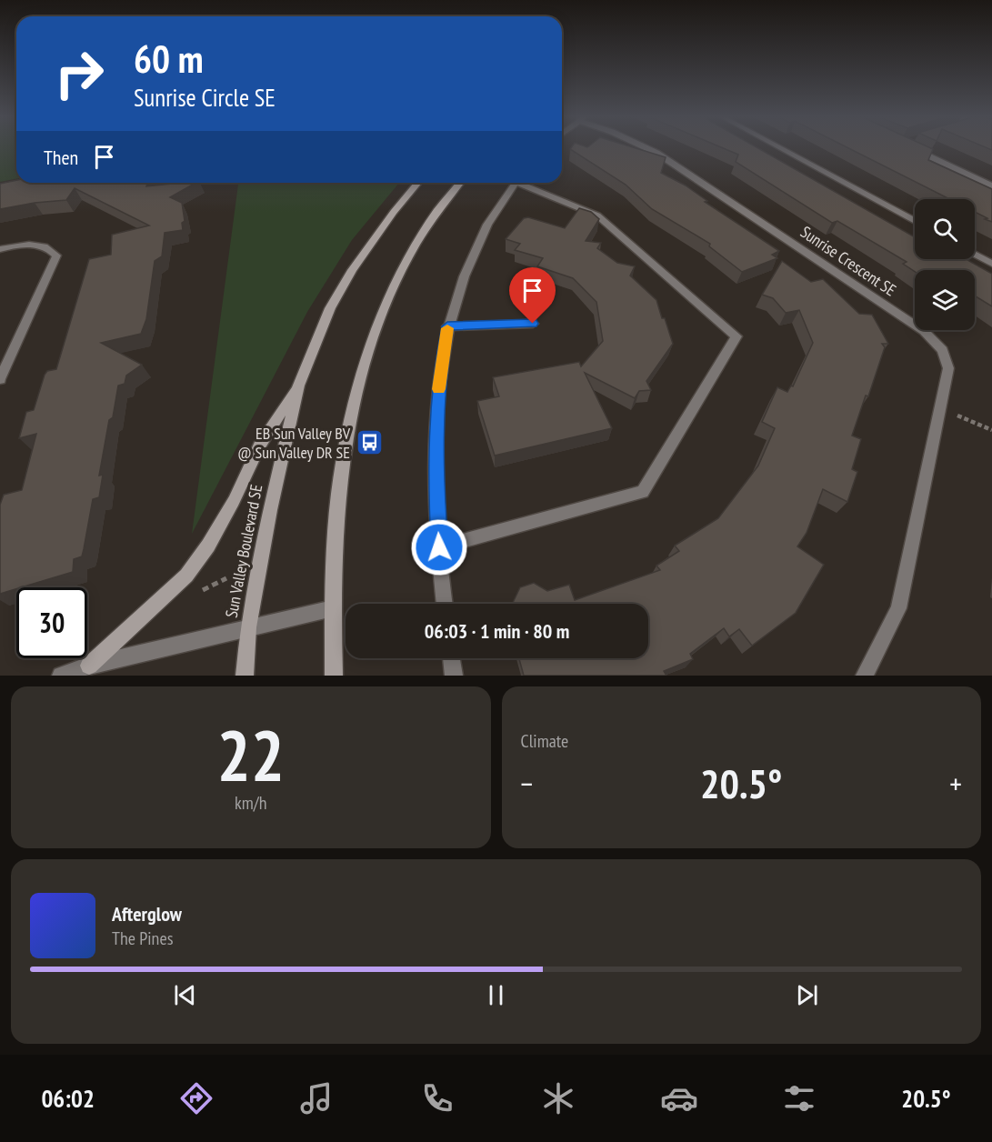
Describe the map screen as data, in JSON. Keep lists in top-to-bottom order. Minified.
{"streets":{"main road":["Sun Valley Boulevard SE"],"street":["Sunrise Crescent SE"]},"places":{"bus stop":["EB Sun Valley BV @ Sun Valley DR SE"]},"page":{"turn":["60 m","Sunrise Circle SE"],"then":"Then","limit":"30","trip":"06:03 · 1 min · 80 m","tile":[["22","km/h"],"Climate"],"heat":["−","20.5°","+"],"song":["Afterglow","The Pines"],"tabs":["06:02","20.5°"]}}
